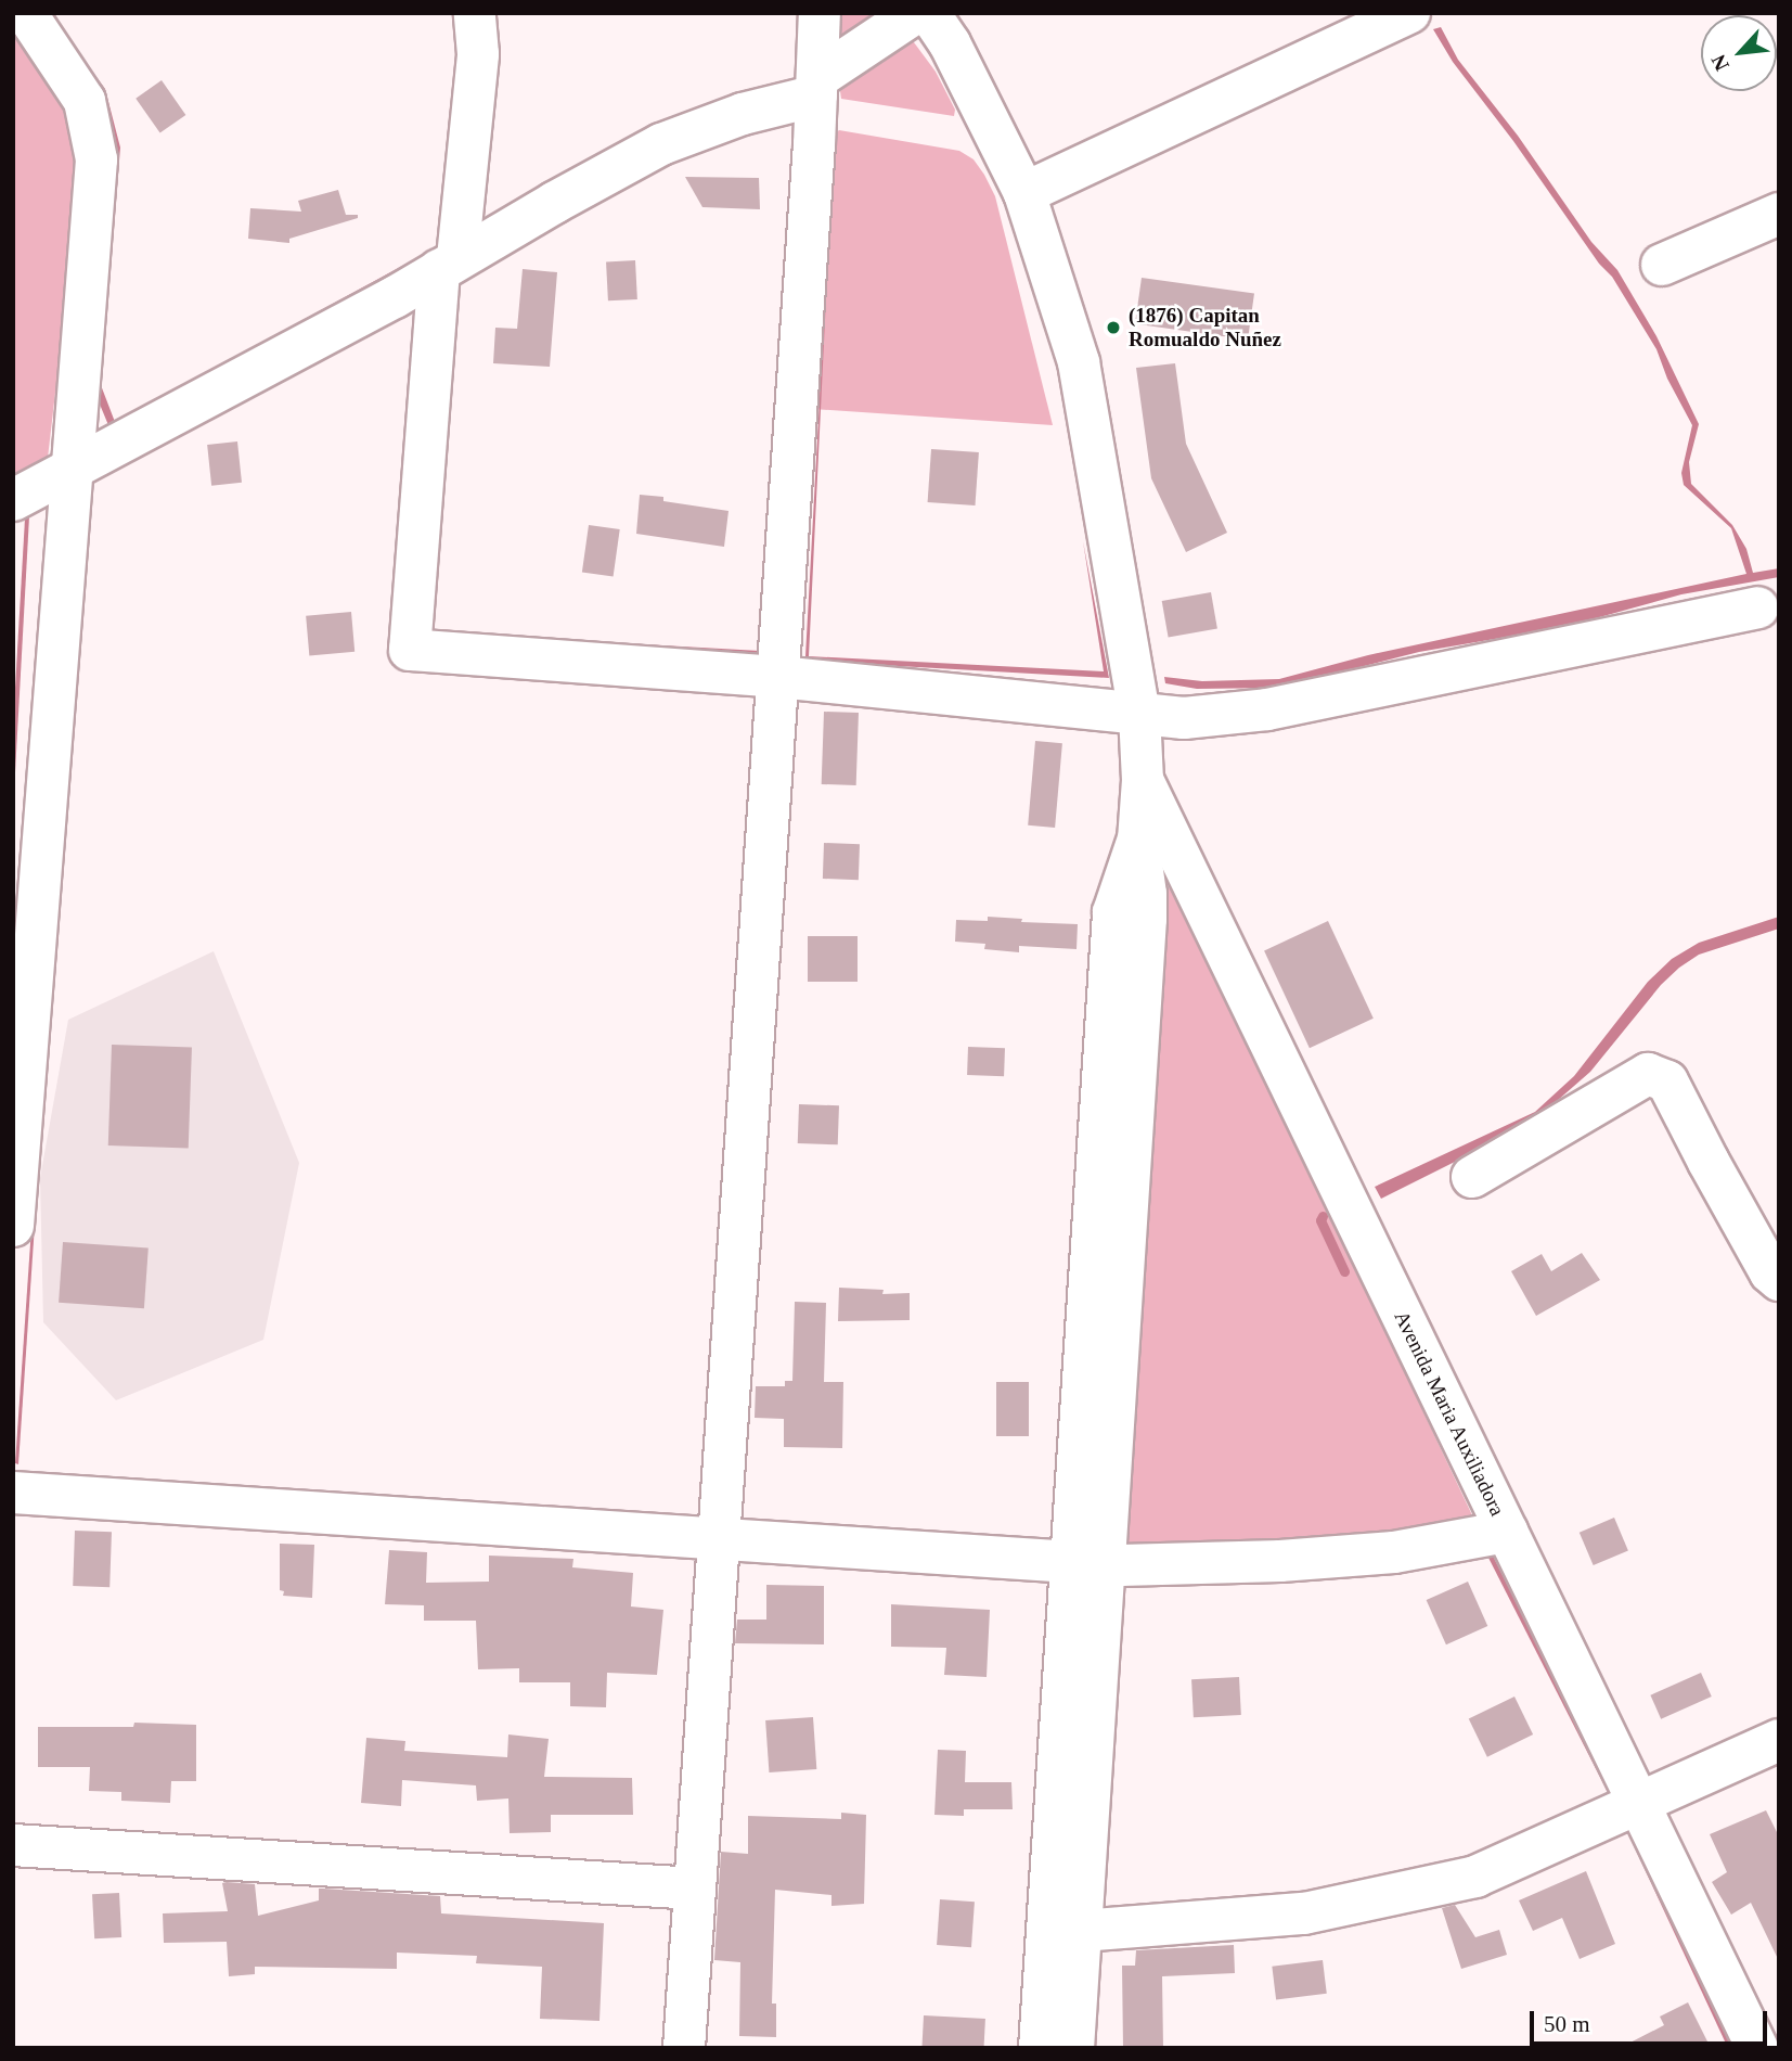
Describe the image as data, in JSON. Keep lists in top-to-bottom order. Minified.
{"streets":{"street":["Avenida Maria Auxiliadora"]},"places":["(1876) Capitan Romualdo Nuñez"],"scale_bar":"50 m","north":"bottom left"}
